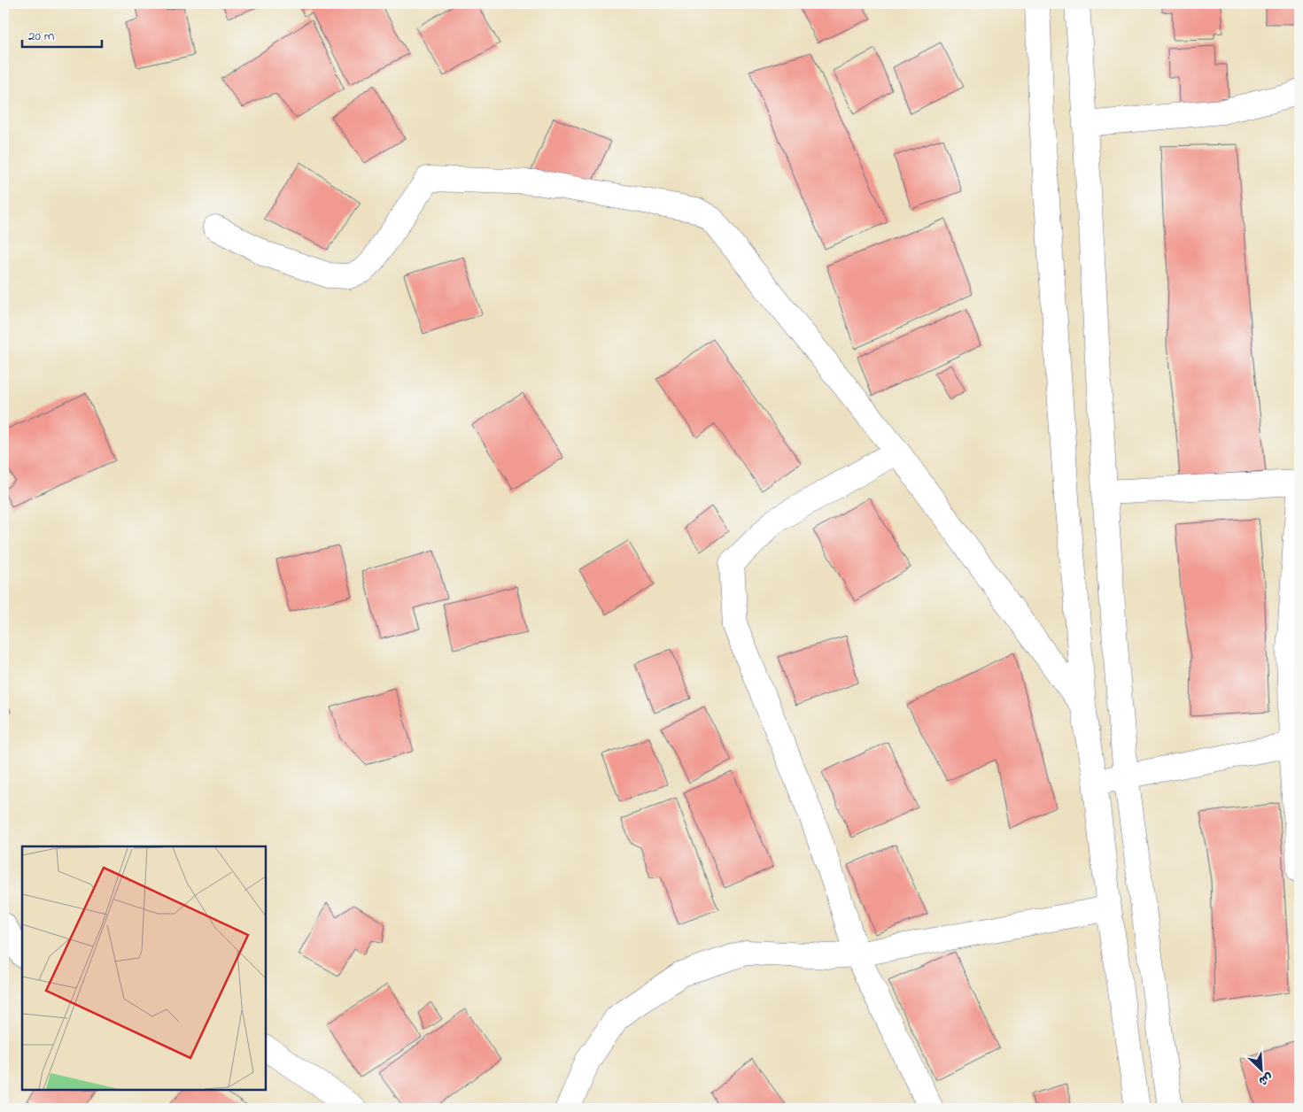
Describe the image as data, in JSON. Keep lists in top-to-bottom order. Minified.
{"scale_bar":"20 m","north":"bottom right"}
